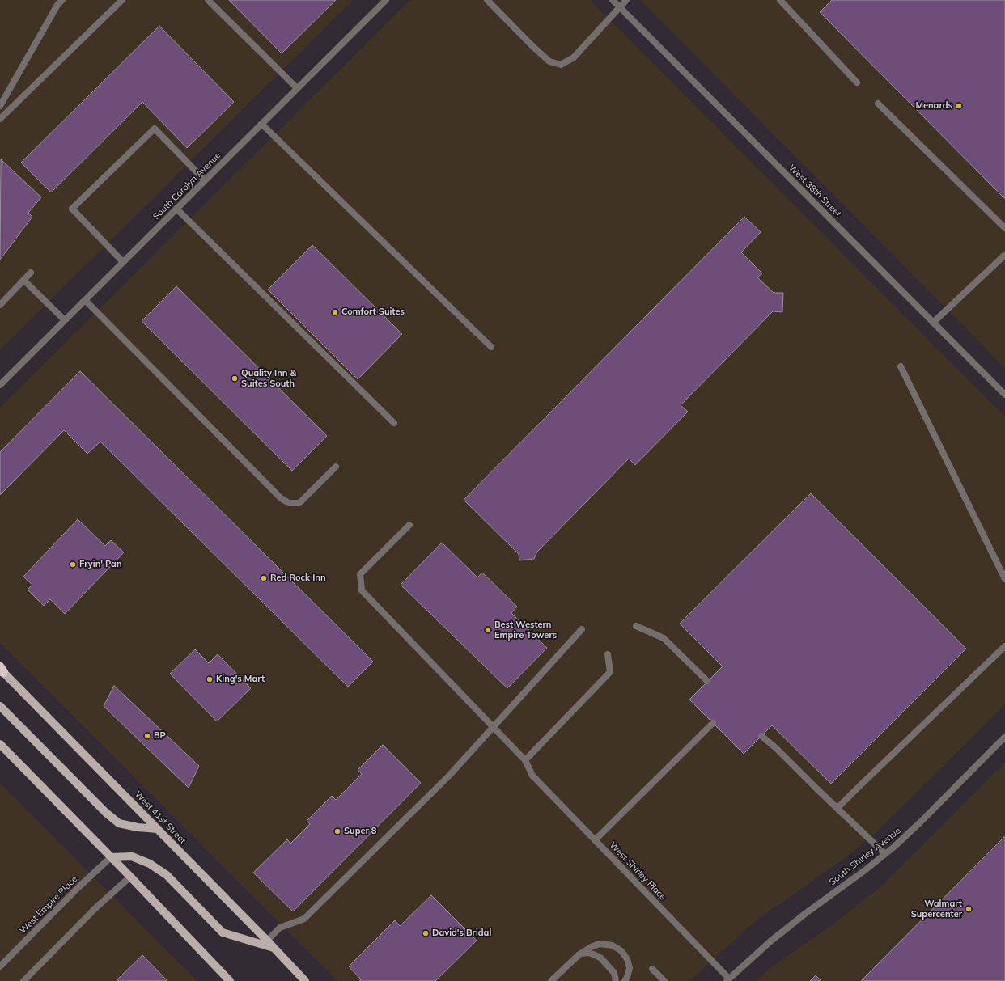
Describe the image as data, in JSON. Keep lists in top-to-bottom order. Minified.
{"streets":{"main road":["West 41st Street"],"street":["South Carolyn Avenue","West 38th Street","South Shirley Avenue","West Shirley Place","West Empire Place"]},"crossings":[["South Shirley Avenue","West Shirley Place"]],"places":["Menards","Comfort Suites","Quality Inn & Suites South","Fryin' Pan","Red Rock Inn","Best Western Empire Towers","King's Mart","BP","Super 8","Walmart Supercenter","David's Bridal"]}
